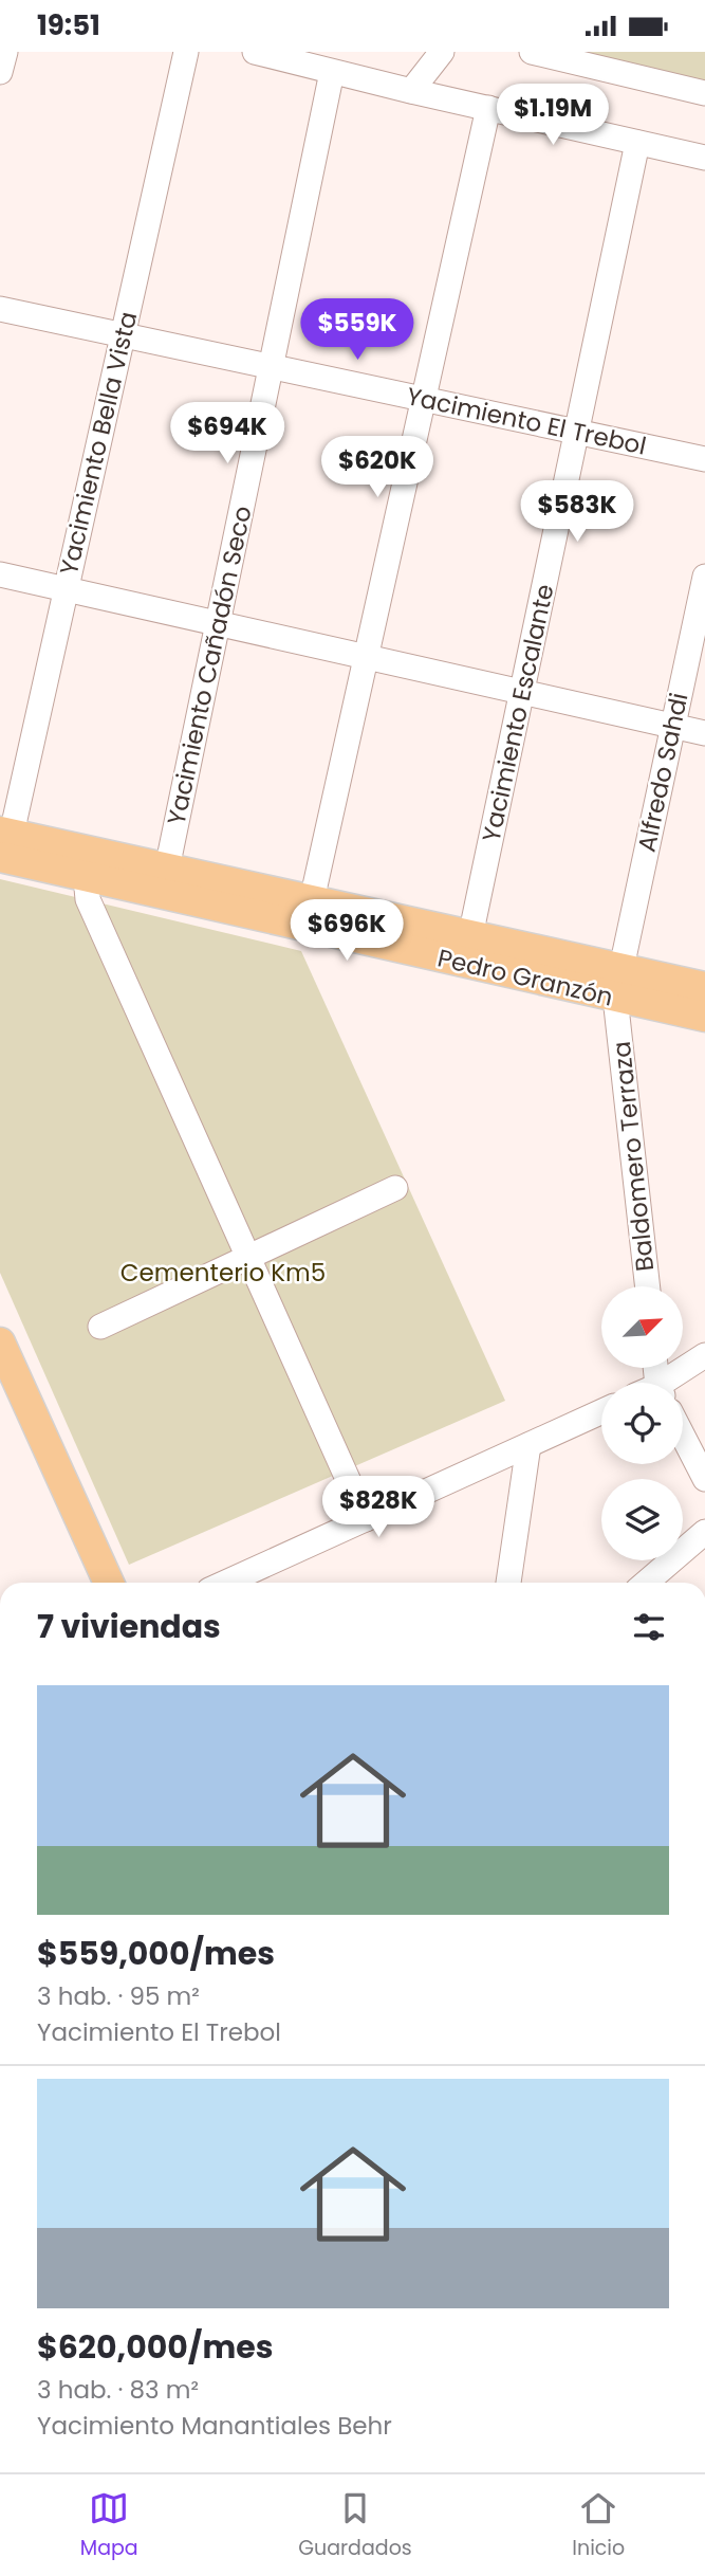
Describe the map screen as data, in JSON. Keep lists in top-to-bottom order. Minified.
{"streets":{"main road":["Pedro Granzón"],"street":["Yacimiento El Trebol","Yacimiento Bella Vista","Yacimiento Cañadón Seco","Yacimiento Escalante","Alfredo Sahdi","Baldomero Terraza"]},"crossings":[["Yacimiento El Trebol","Yacimiento Bella Vista"],["Yacimiento El Trebol","Yacimiento Cañadón Seco"],["Yacimiento El Trebol","Yacimiento Escalante"],["Yacimiento Bella Vista","Pedro Granzón"],["Yacimiento Cañadón Seco","Pedro Granzón"],["Yacimiento Escalante","Pedro Granzón"],["Alfredo Sahdi","Pedro Granzón"],["Alfredo Sahdi","Baldomero Terraza"],["Pedro Granzón","Baldomero Terraza"]],"parks":["Cementerio Km5"],"north":"top right","page":{"status":"19:51","price":["$1.19M","$559K","$694K","$620K","$583K","$696K","$828K"],"heading":"7 viviendas","list":[{"name":"$559,000/mes","note":"3 hab. · 95 m² · Yacimiento El Trebol"},{"name":"$620,000/mes","note":"3 hab. · 83 m² · Yacimiento Manantiales Behr"}],"tabs":["Mapa","Guardados","Inicio"]}}
